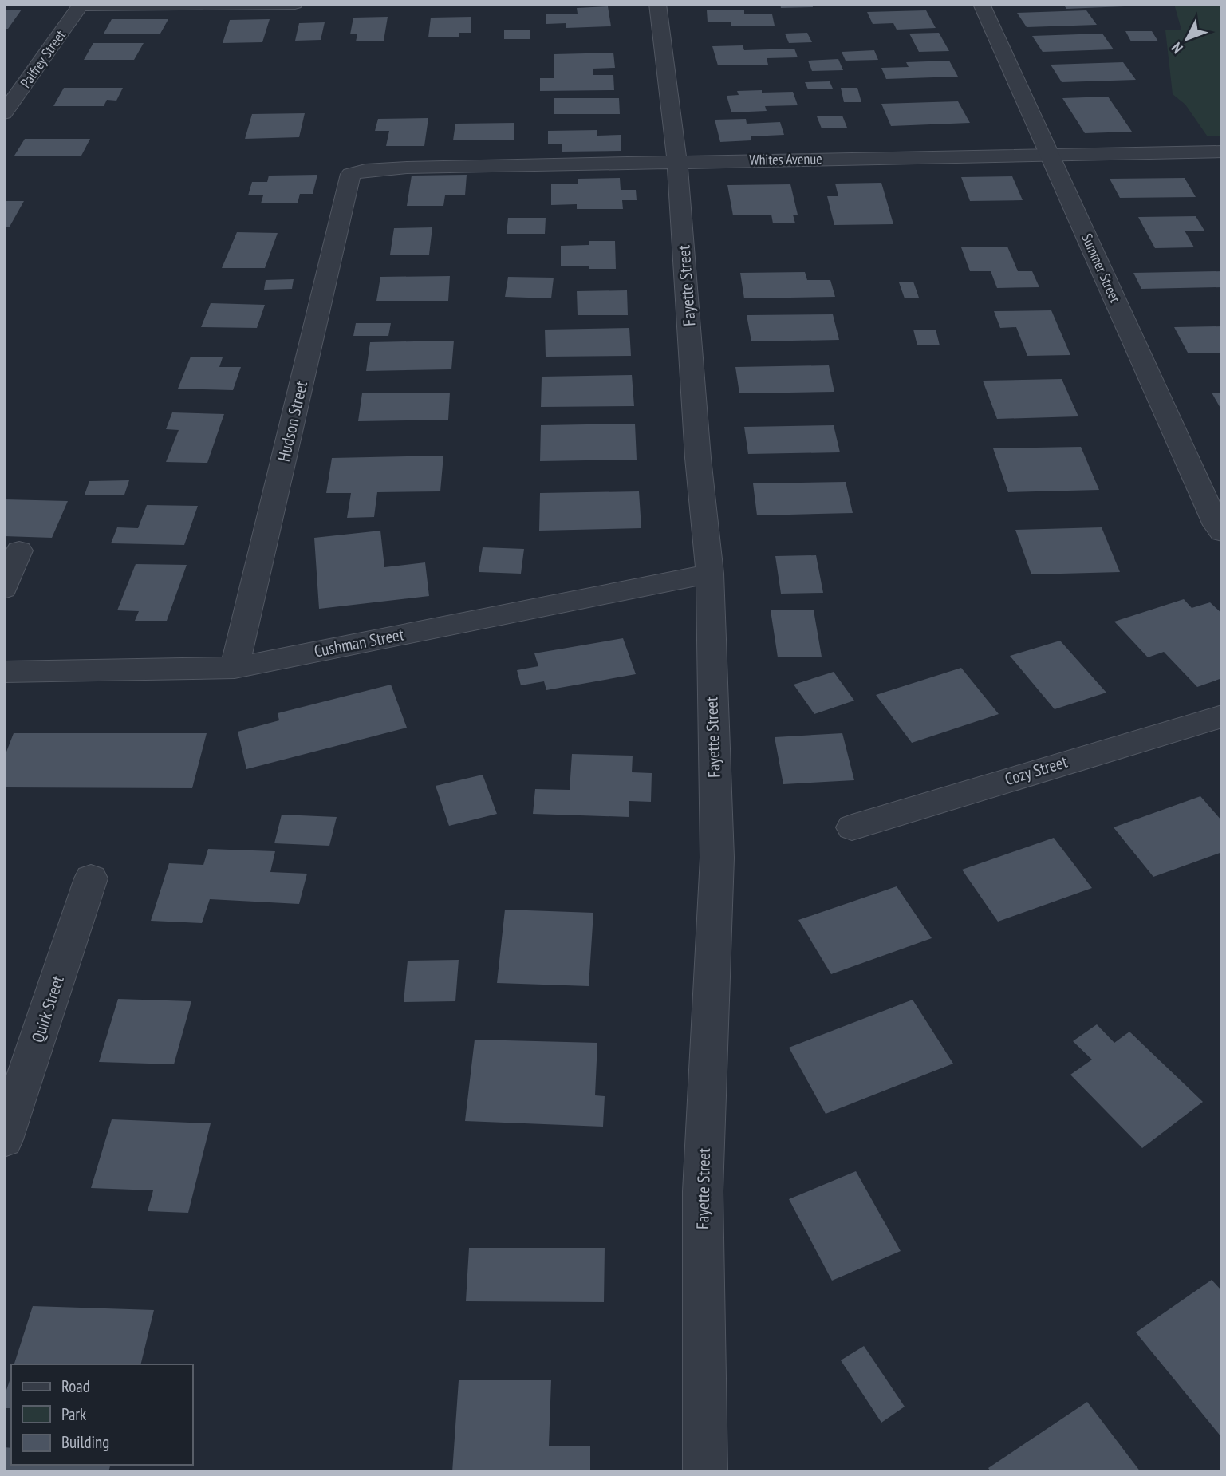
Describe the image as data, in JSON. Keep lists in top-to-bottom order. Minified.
{"streets":{"street":["Palfrey Street","Whites Avenue","Summer Street","Fayette Street","Hudson Street","Cushman Street","Cozy Street","Quirk Street"]},"crossings":[["Whites Avenue","Summer Street"],["Whites Avenue","Fayette Street"],["Whites Avenue","Hudson Street"],["Fayette Street","Cushman Street"],["Hudson Street","Cushman Street"]],"legend":["Road","Park","Building"],"north":"bottom left"}
